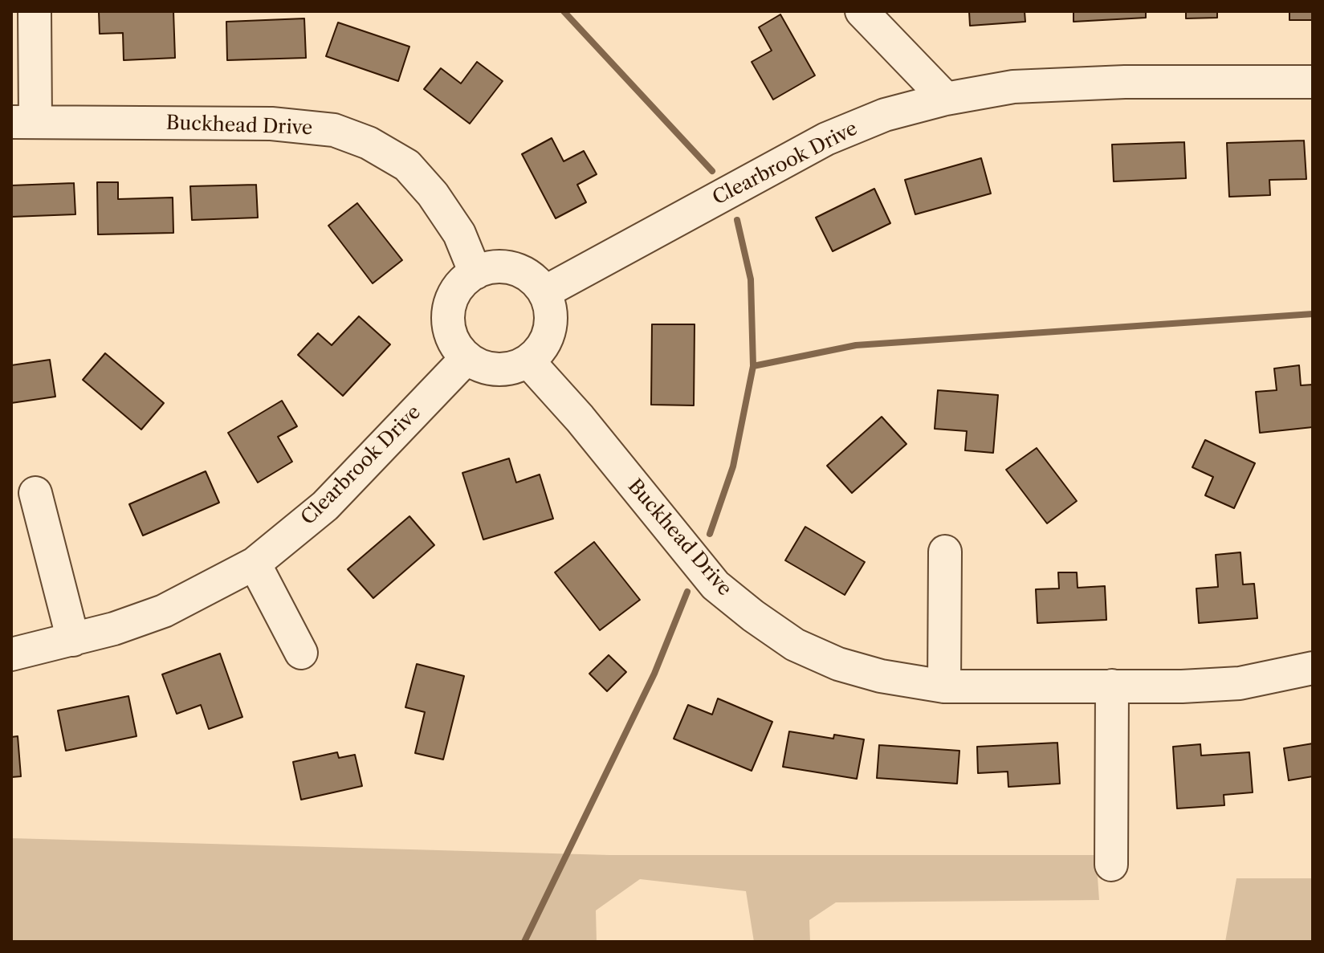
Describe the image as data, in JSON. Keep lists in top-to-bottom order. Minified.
{"streets":{"street":["Buckhead Drive","Clearbrook Drive"]},"crossings":[["Buckhead Drive","Clearbrook Drive"]]}
